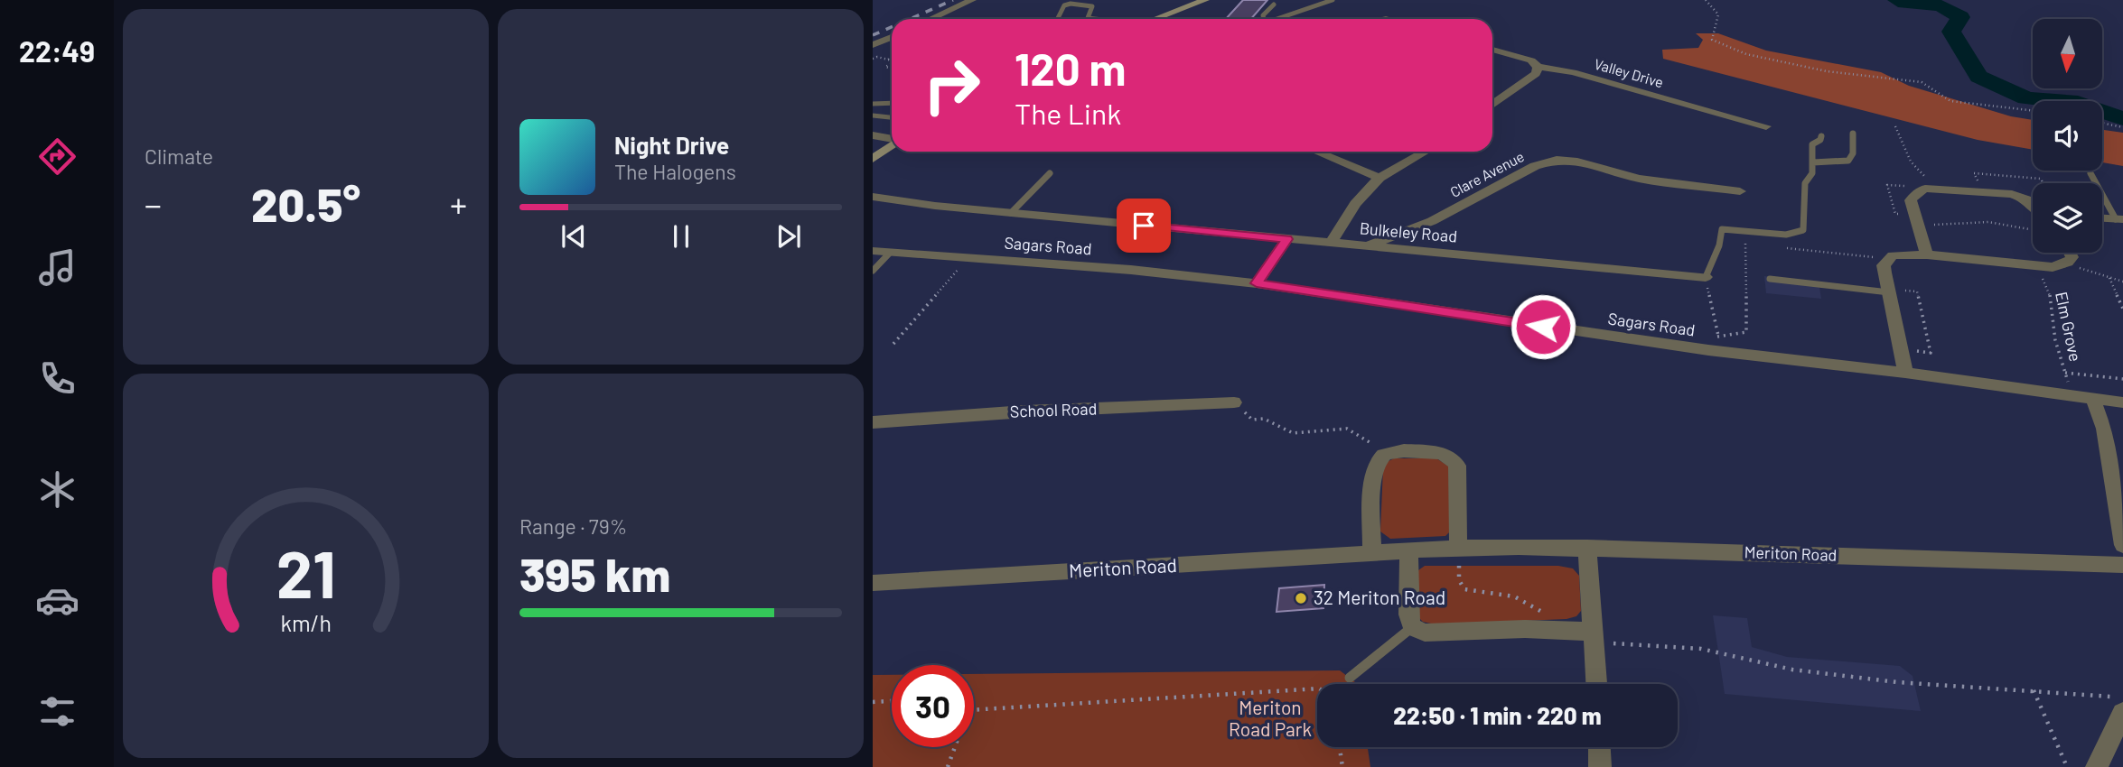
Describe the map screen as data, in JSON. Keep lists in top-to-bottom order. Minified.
{"streets":{"street":["Valley Drive","Clare Avenue","Bulkeley Road","Sagars Road","School Road","Meriton Road"],"path":["Elm Grove"]},"crossings":[["Clare Avenue","Bulkeley Road"],["Sagars Road","Elm Grove"]],"parks":["Meriton Road Park"],"places":["32 Meriton Road"],"north":"bottom","page":{"tabs":"22:49","tile":["Climate",["Range · 79%","395 km"]],"turn":["120 m","The Link"],"song":["Night Drive","The Halogens"],"heat":["−","20.5°","+"],"limit":"30","trip":"22:50 · 1 min · 220 m","gauge":["21","km/h"]}}
